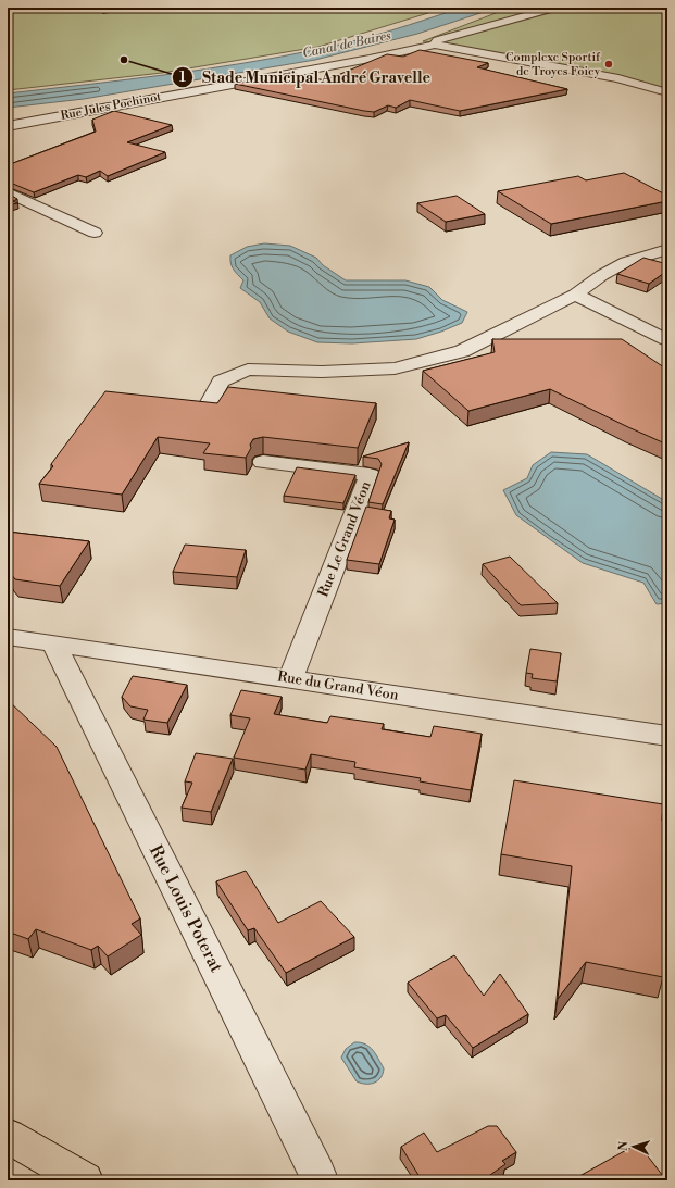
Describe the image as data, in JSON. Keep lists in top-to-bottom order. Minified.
{"streets":{"street":["Rue Jules Pochinot","Rue Le Grand Véon","Rue du Grand Véon","Rue Louis Poterat"]},"crossings":[["Rue Le Grand Véon","Rue du Grand Véon"],["Rue du Grand Véon","Rue Louis Poterat"]],"water":["Canal de Baires"],"places":["Stade Municipal André Gravelle","Complexe Sportif de Troyes Foicy"],"north":"left"}
